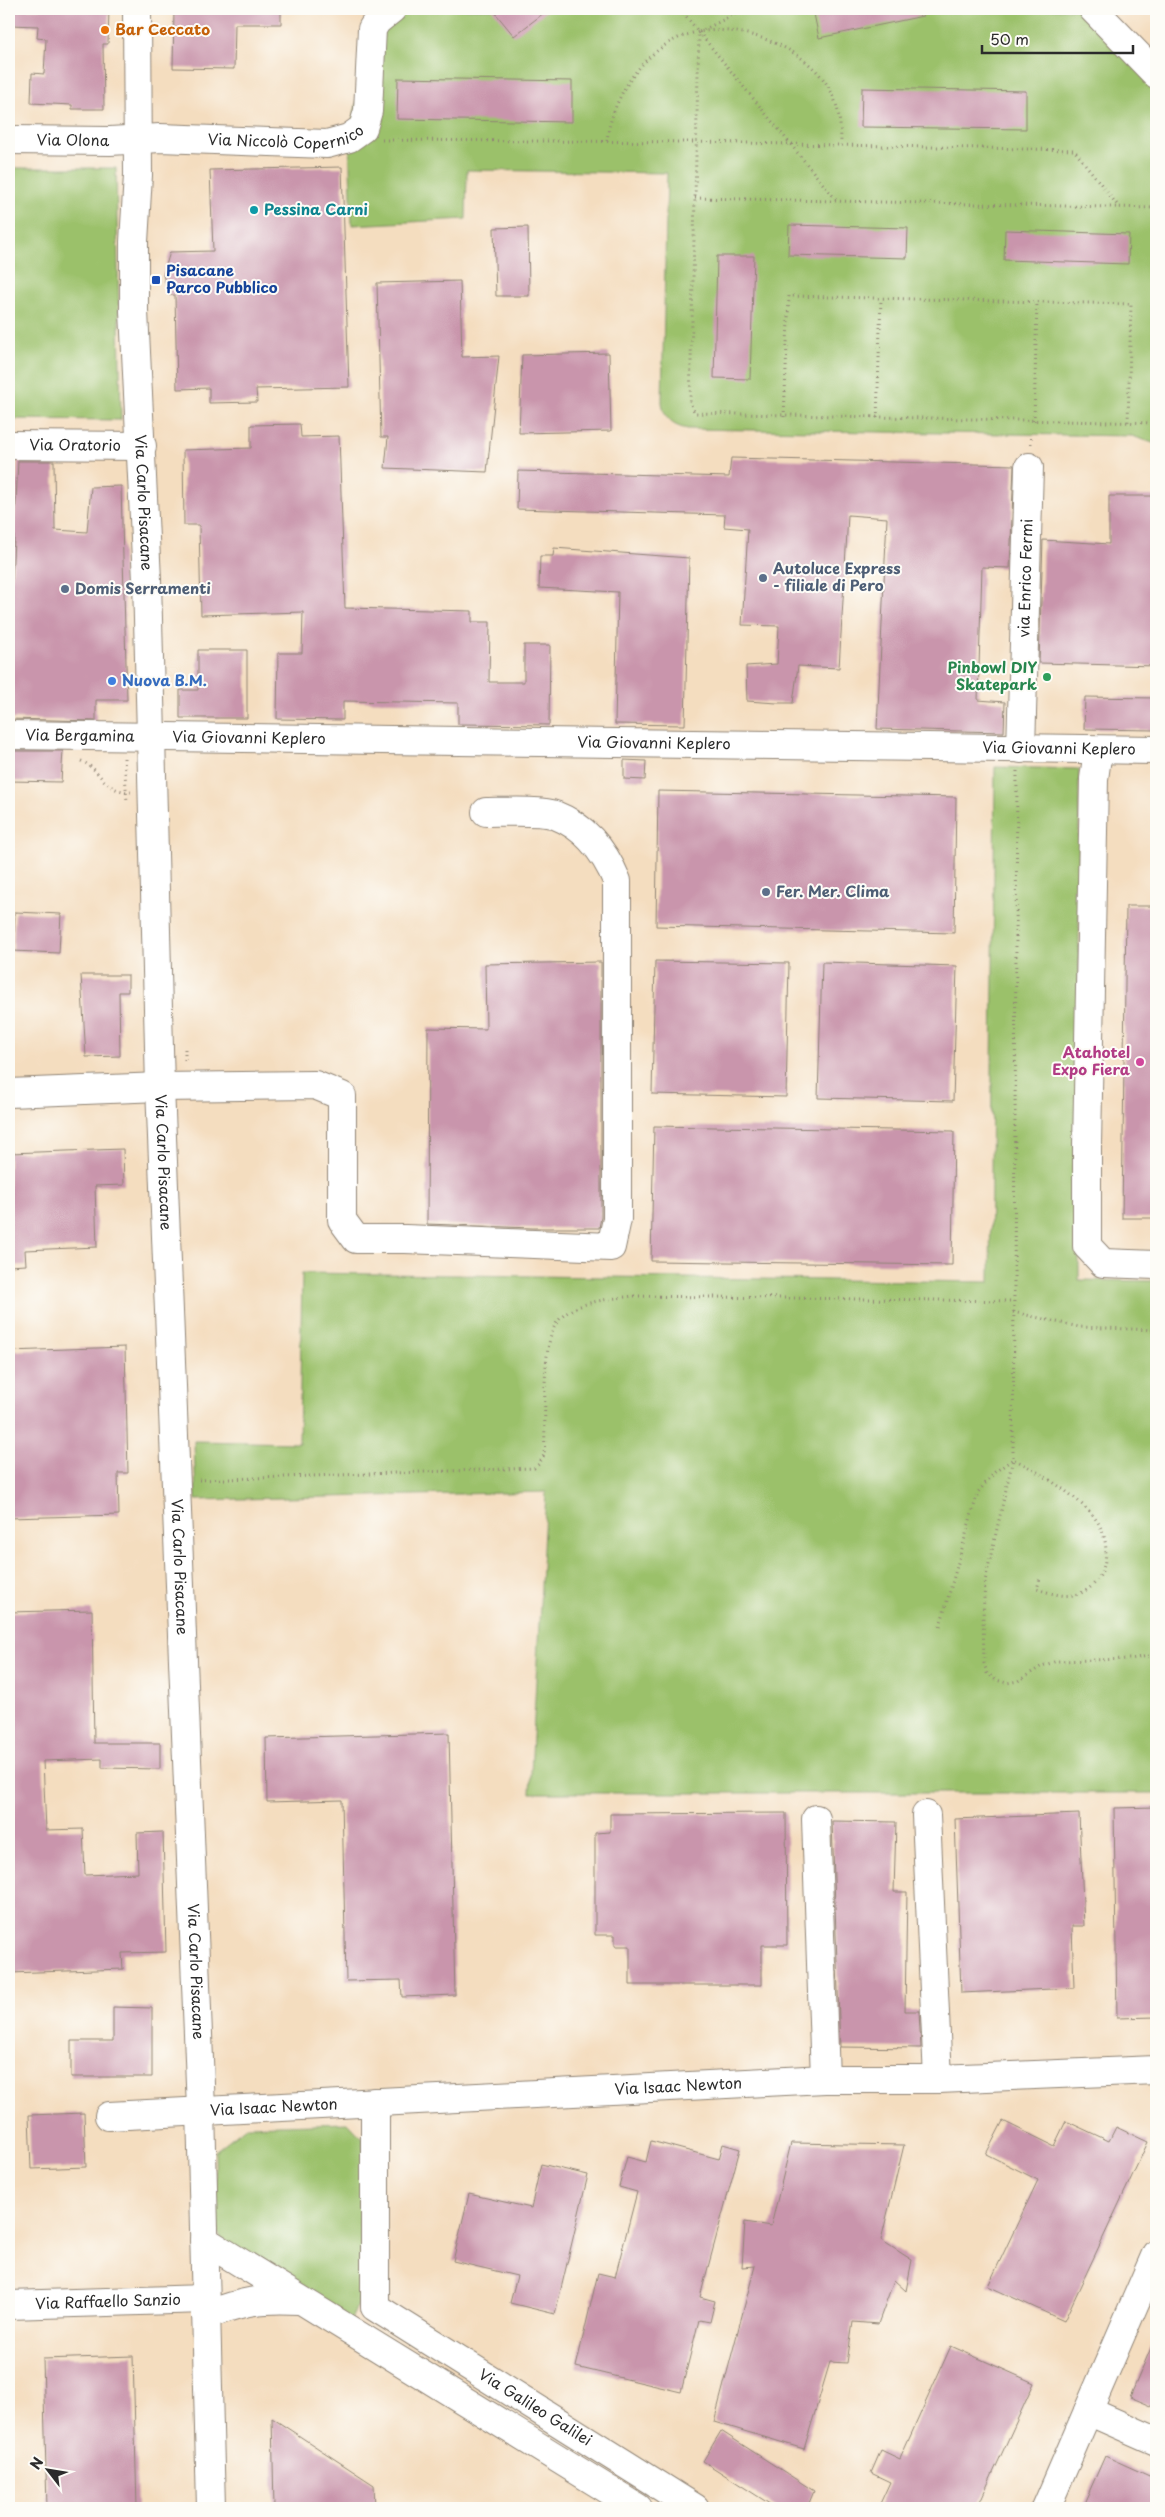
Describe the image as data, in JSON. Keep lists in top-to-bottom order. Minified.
{"streets":{"street":["Via Niccolò Copernico","Via Olona","Via Oratorio","Via Carlo Pisacane","via Enrico Fermi","Via Bergamina","Via Giovanni Keplero","Via Isaac Newton","Via Raffaello Sanzio","Via Galileo Galilei"]},"crossings":[["Via Niccolò Copernico","Via Olona"],["Via Niccolò Copernico","Via Carlo Pisacane"],["Via Olona","Via Carlo Pisacane"],["Via Oratorio","Via Carlo Pisacane"],["Via Carlo Pisacane","Via Bergamina"],["Via Carlo Pisacane","Via Giovanni Keplero"],["Via Carlo Pisacane","Via Isaac Newton"],["Via Carlo Pisacane","Via Raffaello Sanzio"],["Via Carlo Pisacane","Via Galileo Galilei"],["via Enrico Fermi","Via Giovanni Keplero"],["Via Bergamina","Via Giovanni Keplero"],["Via Raffaello Sanzio","Via Galileo Galilei"]],"places":{"other":["Bar Ceccato","Pessina Carni","Autoluce Express - filiale di Pero","Domis Serramenti","Pinbowl DIY Skatepark","Nuova B.M.","Fer. Mer. Clima","Atahotel Expo Fiera"],"transit":["Pisacane Parco Pubblico"]},"scale_bar":"50 m","north":"top left"}
